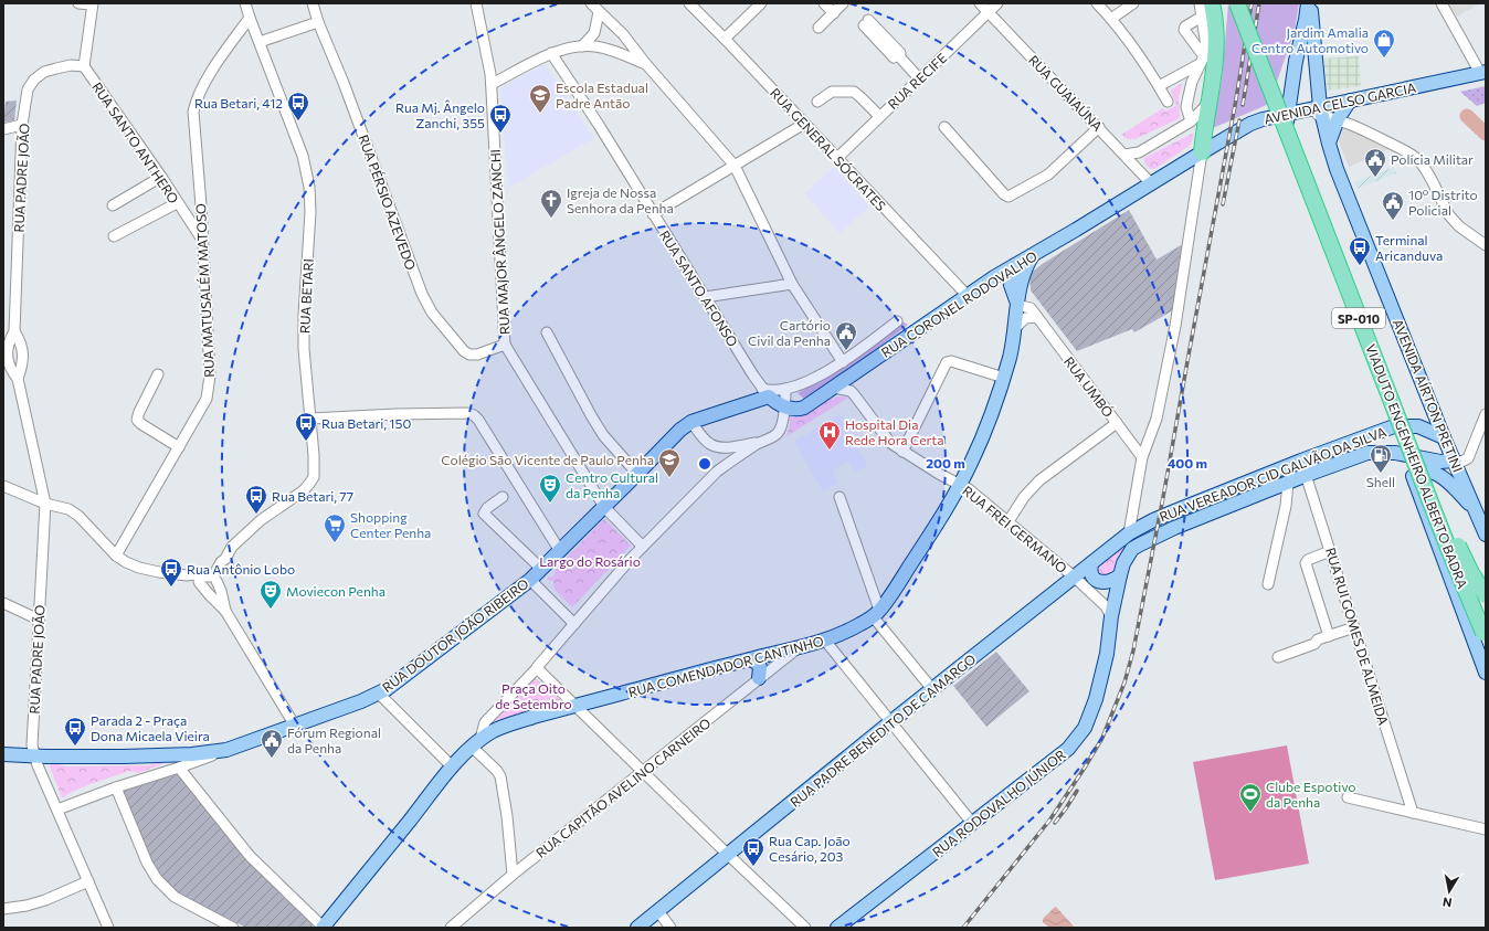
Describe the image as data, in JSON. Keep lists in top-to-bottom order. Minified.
{"streets":{"highway":["SP-010","VIADUTO ENGENHEIRO ALBERTO BADRA"],"main road":["AVENIDA CELSO GARCIA","RUA CORONEL RODOVALHO","AVENIDA AÍRTON PRETINI","RUA VEREADOR CID GALVÃO DA SILVA","RUA DOUTOR JOÃO RIBEIRO","RUA COMENDADOR CANTINHO","RUA PADRE BENEDITO DE CAMARGO","RUA RODOVALHO JÚNIOR"],"street":["RUA RECIFE","RUA GUAIAÚNA","RUA SANTO ANTHERO","RUA GENERAL SÓCRATES","RUA PADRE JOÃO","RUA PÉRSIO AZEVEDO","RUA MAJOR ÂNGELO ZANCHI","RUA SANTO AFONSO","RUA MATUSALÉM MATOSO","RUA BETARI","RUA UMBÓ","RUA FREI GERMANO","RUA RUI GOMES DE ALMEIDA","RUA CAPITÃO AVELINO CARNEIRO"]},"crossings":[["RUA RECIFE","RUA GUAIAÚNA"],["RUA RECIFE","RUA GENERAL SÓCRATES"],["RUA GUAIAÚNA","RUA CORONEL RODOVALHO"],["AVENIDA CELSO GARCIA","RUA CORONEL RODOVALHO"],["AVENIDA CELSO GARCIA","AVENIDA AÍRTON PRETINI"],["RUA SANTO ANTHERO","RUA PADRE JOÃO"],["RUA SANTO ANTHERO","RUA MATUSALÉM MATOSO"],["RUA GENERAL SÓCRATES","RUA CORONEL RODOVALHO"],["RUA PADRE JOÃO","RUA DOUTOR JOÃO RIBEIRO"],["RUA PÉRSIO AZEVEDO","RUA MAJOR ÂNGELO ZANCHI"],["RUA MAJOR ÂNGELO ZANCHI","RUA DOUTOR JOÃO RIBEIRO"],["RUA SANTO AFONSO","RUA DOUTOR JOÃO RIBEIRO"],["RUA MATUSALÉM MATOSO","RUA BETARI"],["RUA CORONEL RODOVALHO","RUA FREI GERMANO"],["RUA CORONEL RODOVALHO","RUA COMENDADOR CANTINHO"],["RUA UMBÓ","RUA COMENDADOR CANTINHO"],["AVENIDA AÍRTON PRETINI","RUA VEREADOR CID GALVÃO DA SILVA"],["RUA VEREADOR CID GALVÃO DA SILVA","RUA FREI GERMANO"],["RUA VEREADOR CID GALVÃO DA SILVA","RUA RUI GOMES DE ALMEIDA"],["RUA VEREADOR CID GALVÃO DA SILVA","RUA PADRE BENEDITO DE CAMARGO"],["RUA VEREADOR CID GALVÃO DA SILVA","RUA RODOVALHO JÚNIOR"],["RUA FREI GERMANO","RUA COMENDADOR CANTINHO"],["RUA FREI GERMANO","RUA PADRE BENEDITO DE CAMARGO"],["RUA FREI GERMANO","RUA RODOVALHO JÚNIOR"],["RUA COMENDADOR CANTINHO","RUA CAPITÃO AVELINO CARNEIRO"]],"parks":["Largo do Rosário","Praça Oito de Setembro"],"places":{"shop":["Jardim Amalia Centro Automotivo"],"school or university":["Escola Estadual Padre Antão","Colégio São Vicente de Paulo Penha"],"bus stop":["Rua Betari, 412","Rua Mj. Ângelo Zanchi, 355","Terminal Aricanduva","Rua Betari, 150","Rua Betari, 77","Rua Antônio Lobo","Parada 2 - Praça Dona Micaela Vieira","Rua Cap. João Cesário, 203"],"public building":["Polícia Militar","10º Distrito Policial","Cartório Civil da Penha","Fórum Regional da Penha"],"church":["Igreja de Nossa Senhora da Penha"],"hospital":["Hospital Dia Rede Hora Certa"],"fuel station":["Shell"],"theatre":["Centro Cultural da Penha","Moviecon Penha"],"supermarket":["Shopping Center Penha"],"sports":["Clube Espotivo da Penha"]},"north":"bottom","rings":["200 m","400 m"]}
